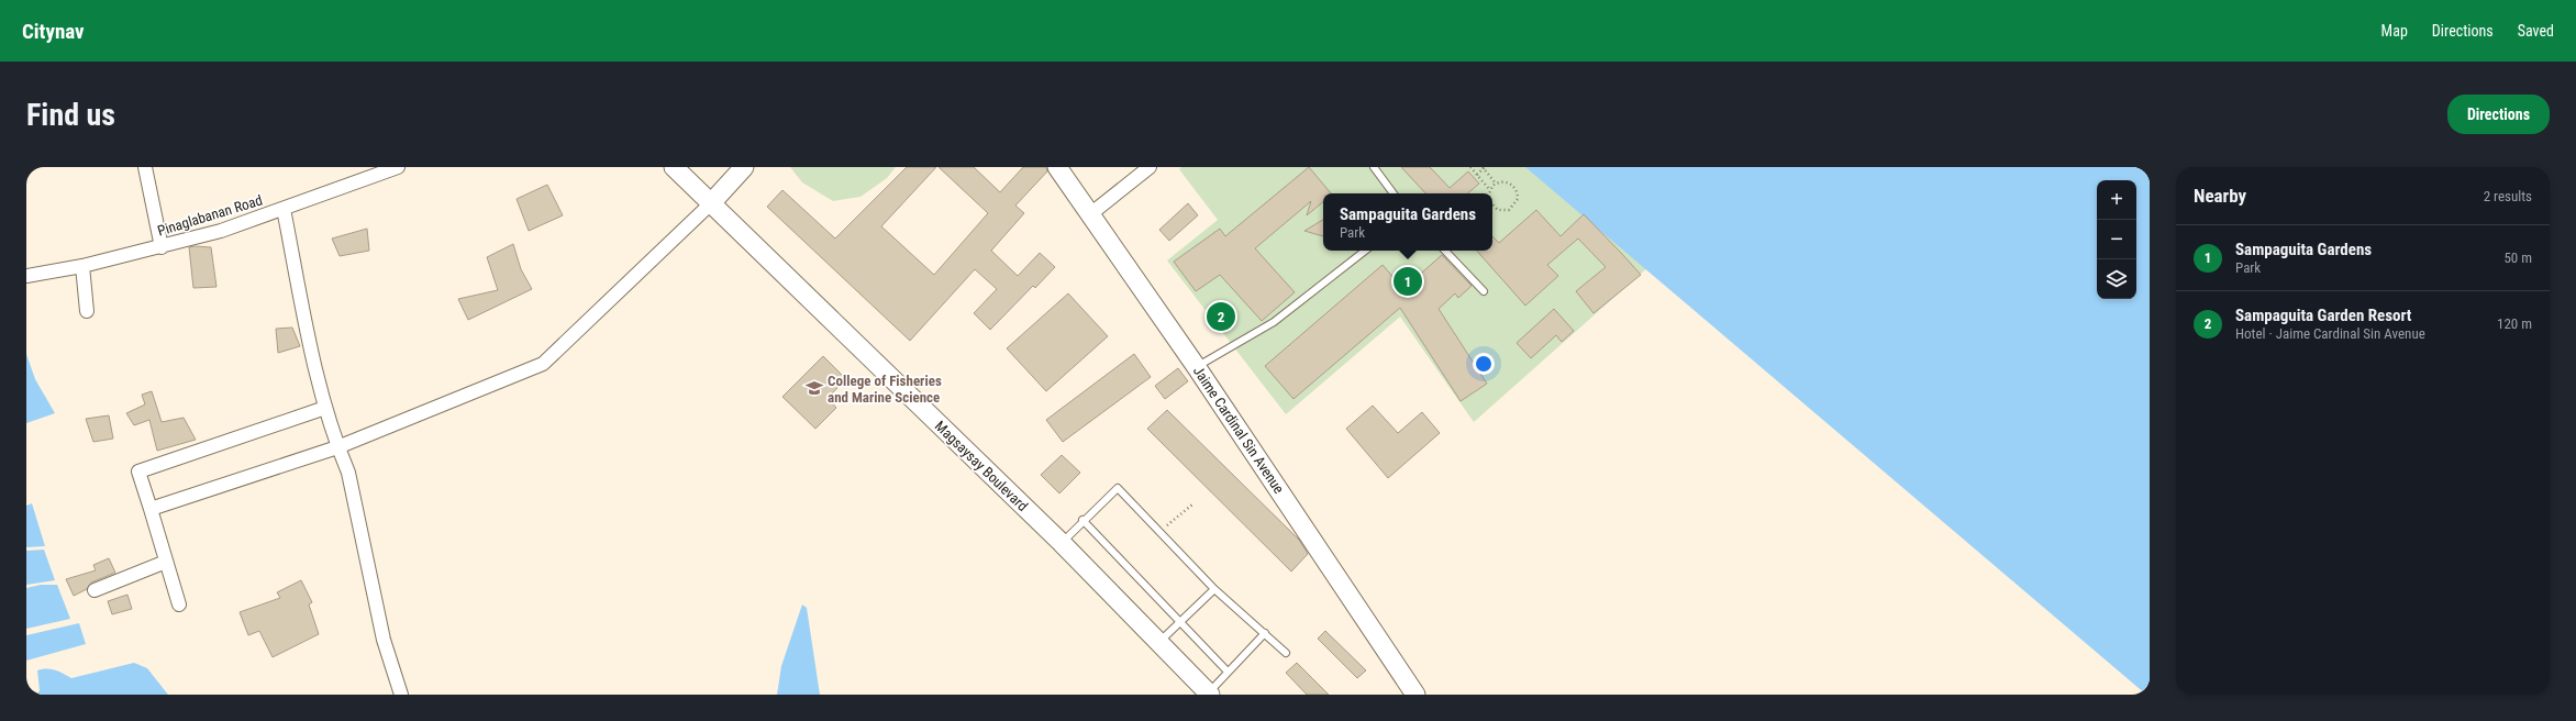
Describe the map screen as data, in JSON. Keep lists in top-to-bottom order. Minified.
{"streets":{"main road":["Jaime Cardinal Sin Avenue","Magsaysay Boulevard"],"street":["Pinaglabanan Road"]},"places":{"school or university":["College of Fisheries and Marine Science"]},"page":{"header":"Citynav","nav":["Map","Directions","Saved"],"buttons":"Directions","title":"Find us","heading":["Nearby","2 results"],"map_buttons":["+","−"],"popup":["Sampaguita Gardens","Park"],"list":[{"mark":"1","name":"Sampaguita Gardens","note":"Park","value":"50 m"},{"mark":"2","name":"Sampaguita Garden Resort","note":"Hotel · Jaime Cardinal Sin Avenue","value":"120 m"}],"pins":["1","2"]}}
